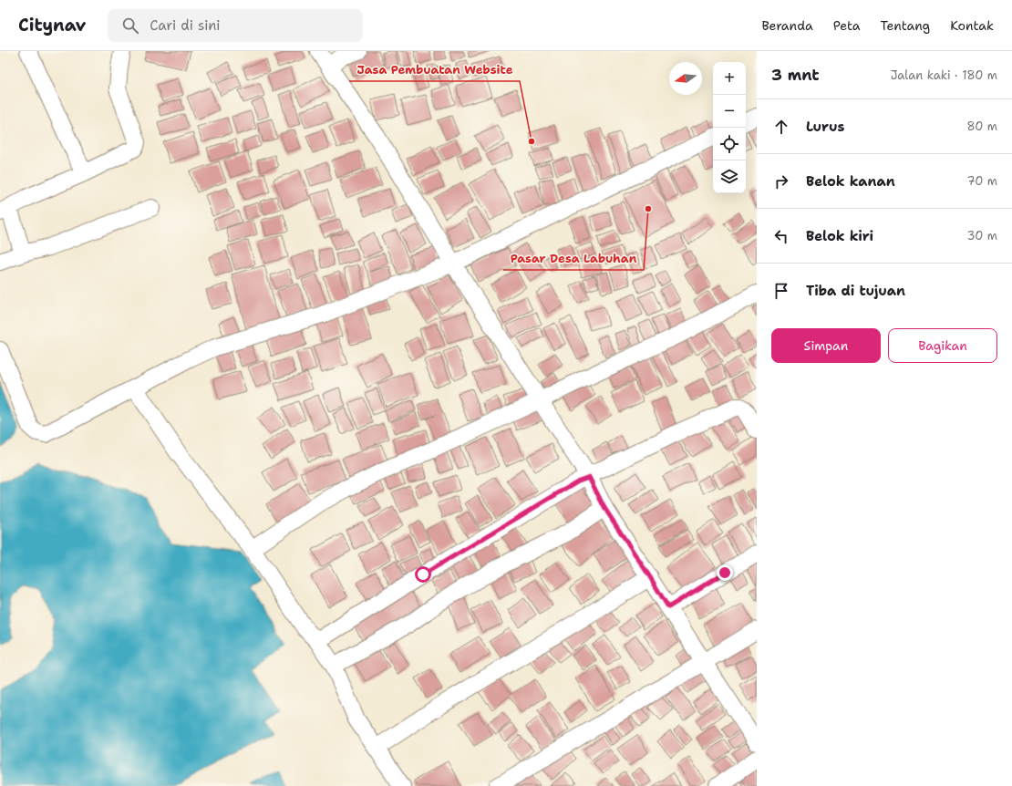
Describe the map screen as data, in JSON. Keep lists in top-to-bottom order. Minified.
{"places":["Jasa Pembuatan Website","Pasar Desa Labuhan"],"north":"left","page":{"header":"Citynav","search":"Cari di sini","nav":["Beranda","Peta","Tentang","Kontak"],"heading":["3 mnt","Jalan kaki · 180 m"],"map_buttons":["+","−"],"list":[["Lurus","80 m"],["Belok kanan","70 m"],["Belok kiri","30 m"],"Tiba di tujuan"],"buttons":["Simpan","Bagikan"]}}
